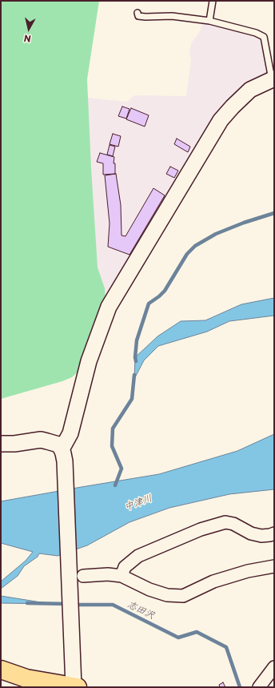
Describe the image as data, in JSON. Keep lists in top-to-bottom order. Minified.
{"water":["中津川","志田沢"],"north":"bottom"}
